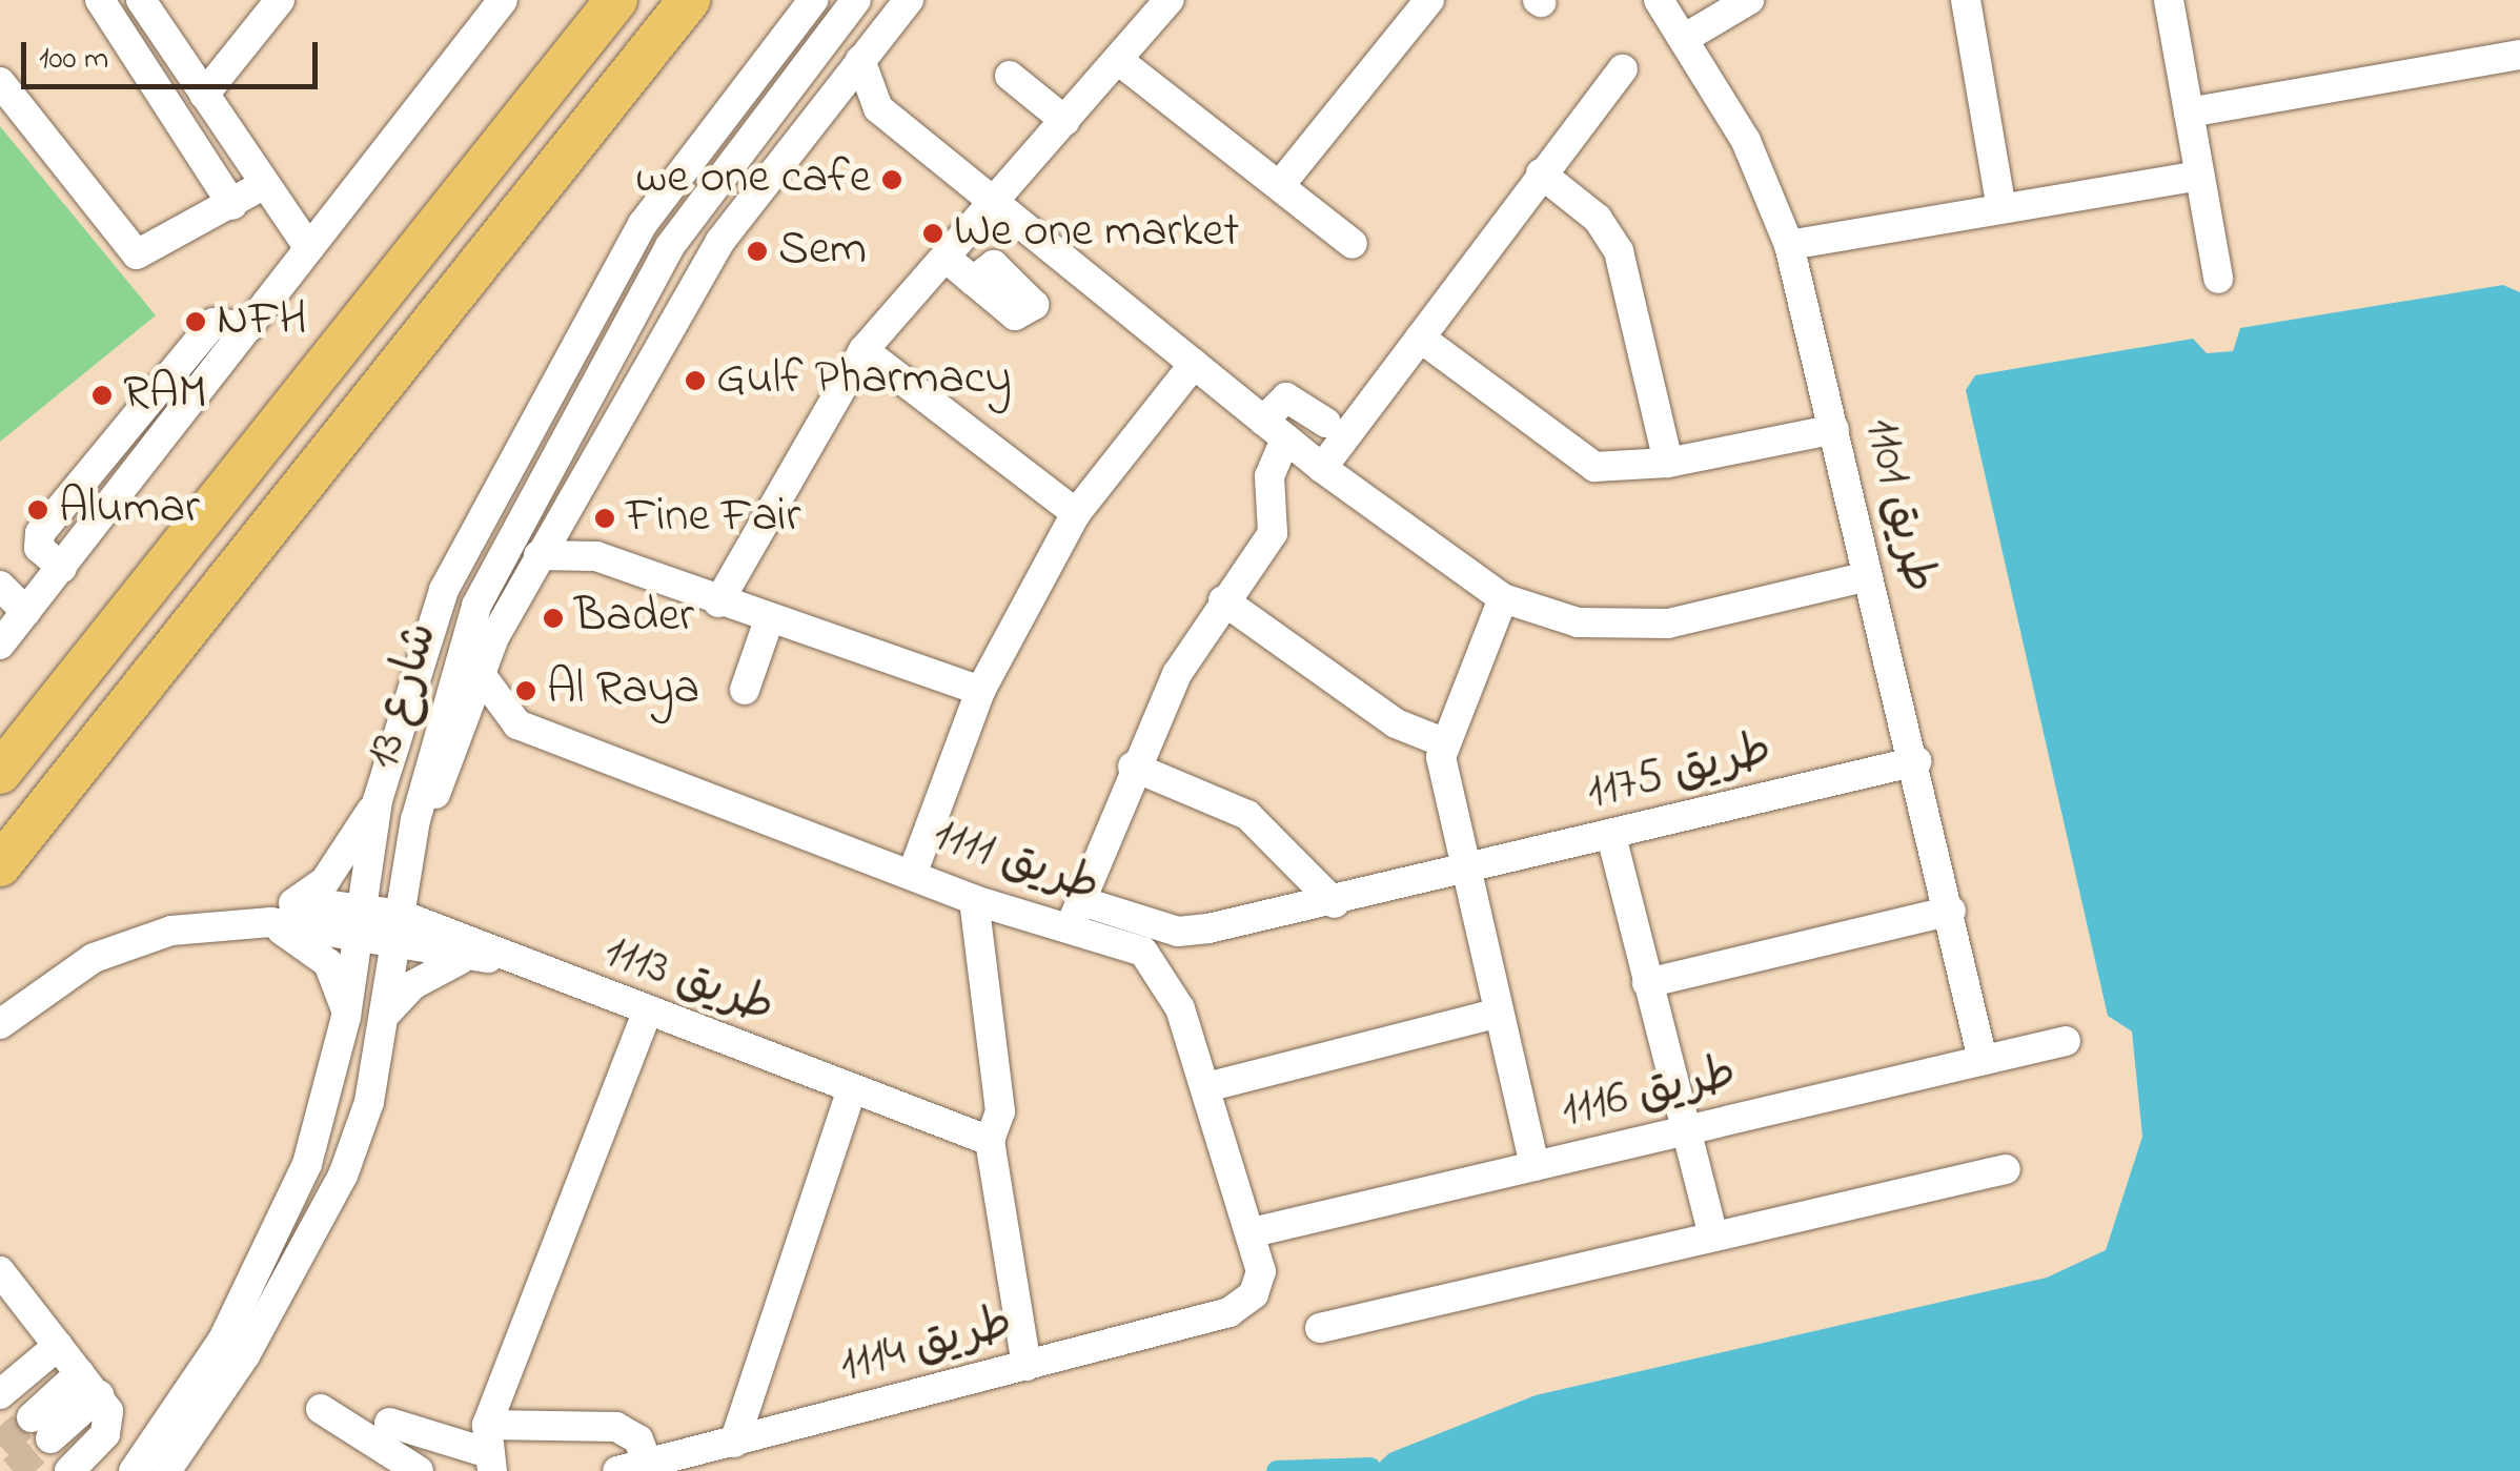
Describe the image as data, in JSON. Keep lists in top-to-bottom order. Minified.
{"streets":{"street":["طريق 1101","شارع 13","طريق 1175","طريق 1111","طريق 1113","طريق 1116","طريق 1114"]},"crossings":[["طريق 1101","طريق 1175"],["طريق 1101","طريق 1116"],["شارع 13","طريق 1113"],["طريق 1111","طريق 1116"],["طريق 1111","طريق 1114"]],"places":["we one cafe","We one market","Sem","NFH","Gulf Pharmacy","RAM","Alumar","Fine Fair","Bader","Al Raya"],"scale_bar":"100 m"}
